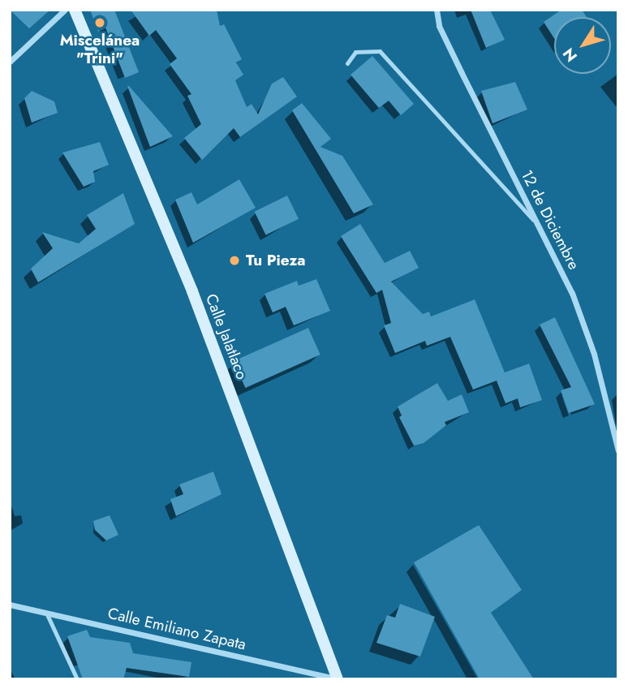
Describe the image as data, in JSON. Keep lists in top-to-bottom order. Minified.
{"streets":{"main road":["Calle Jalatlaco"],"street":["12 de Diciembre","Calle Emiliano Zapata"]},"crossings":[["Calle Jalatlaco","Calle Emiliano Zapata"]],"places":["Miscelánea \"Trini\"","Tu Pieza"],"north":"bottom left"}
